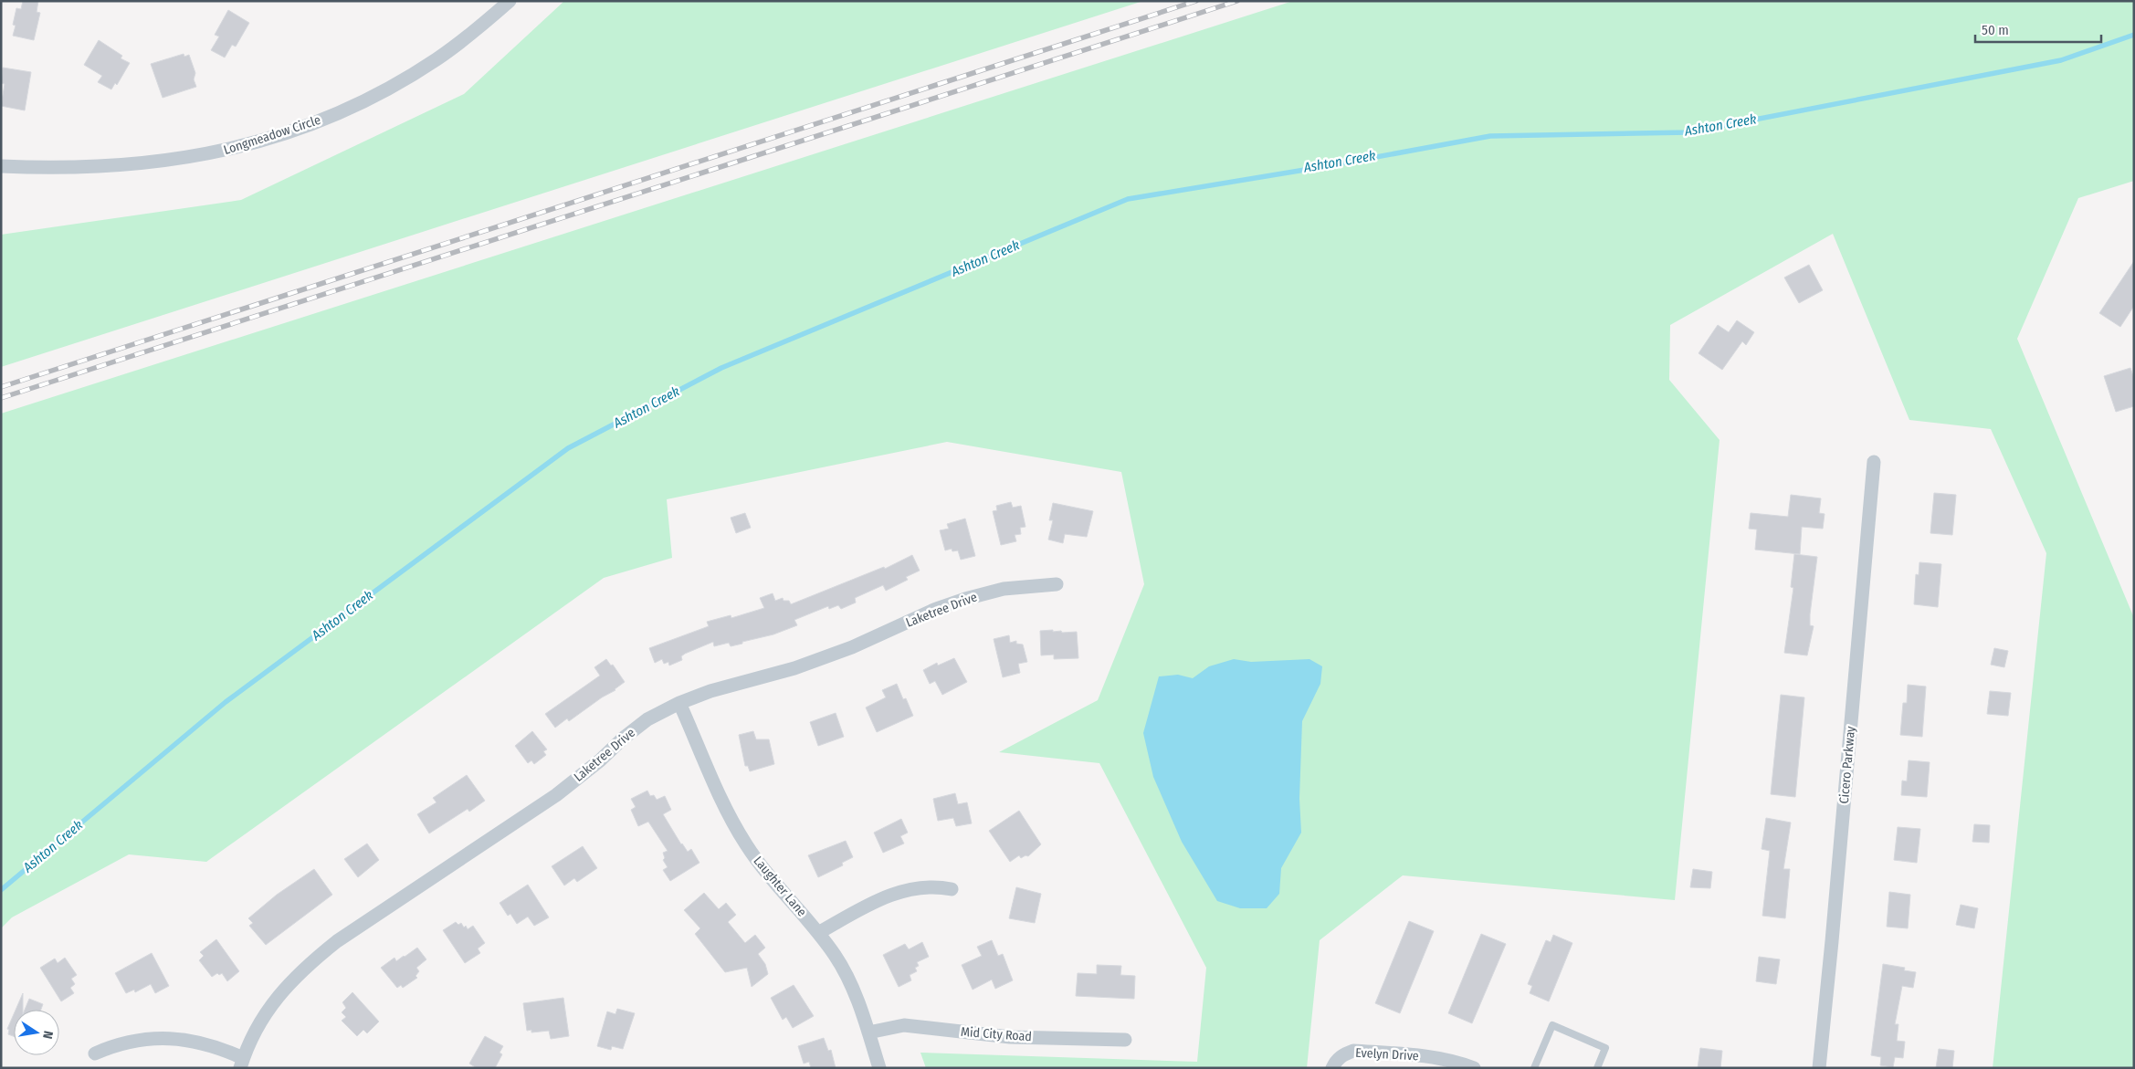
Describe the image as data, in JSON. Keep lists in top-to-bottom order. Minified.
{"streets":{"street":["Longmeadow Circle","Laketree Drive","Cicero Parkway","Laughter Lane","Mid City Road","Evelyn Drive"]},"crossings":[["Laketree Drive","Laughter Lane"],["Laughter Lane","Mid City Road"]],"water":["Ashton Creek"],"scale_bar":"50 m","north":"right"}
